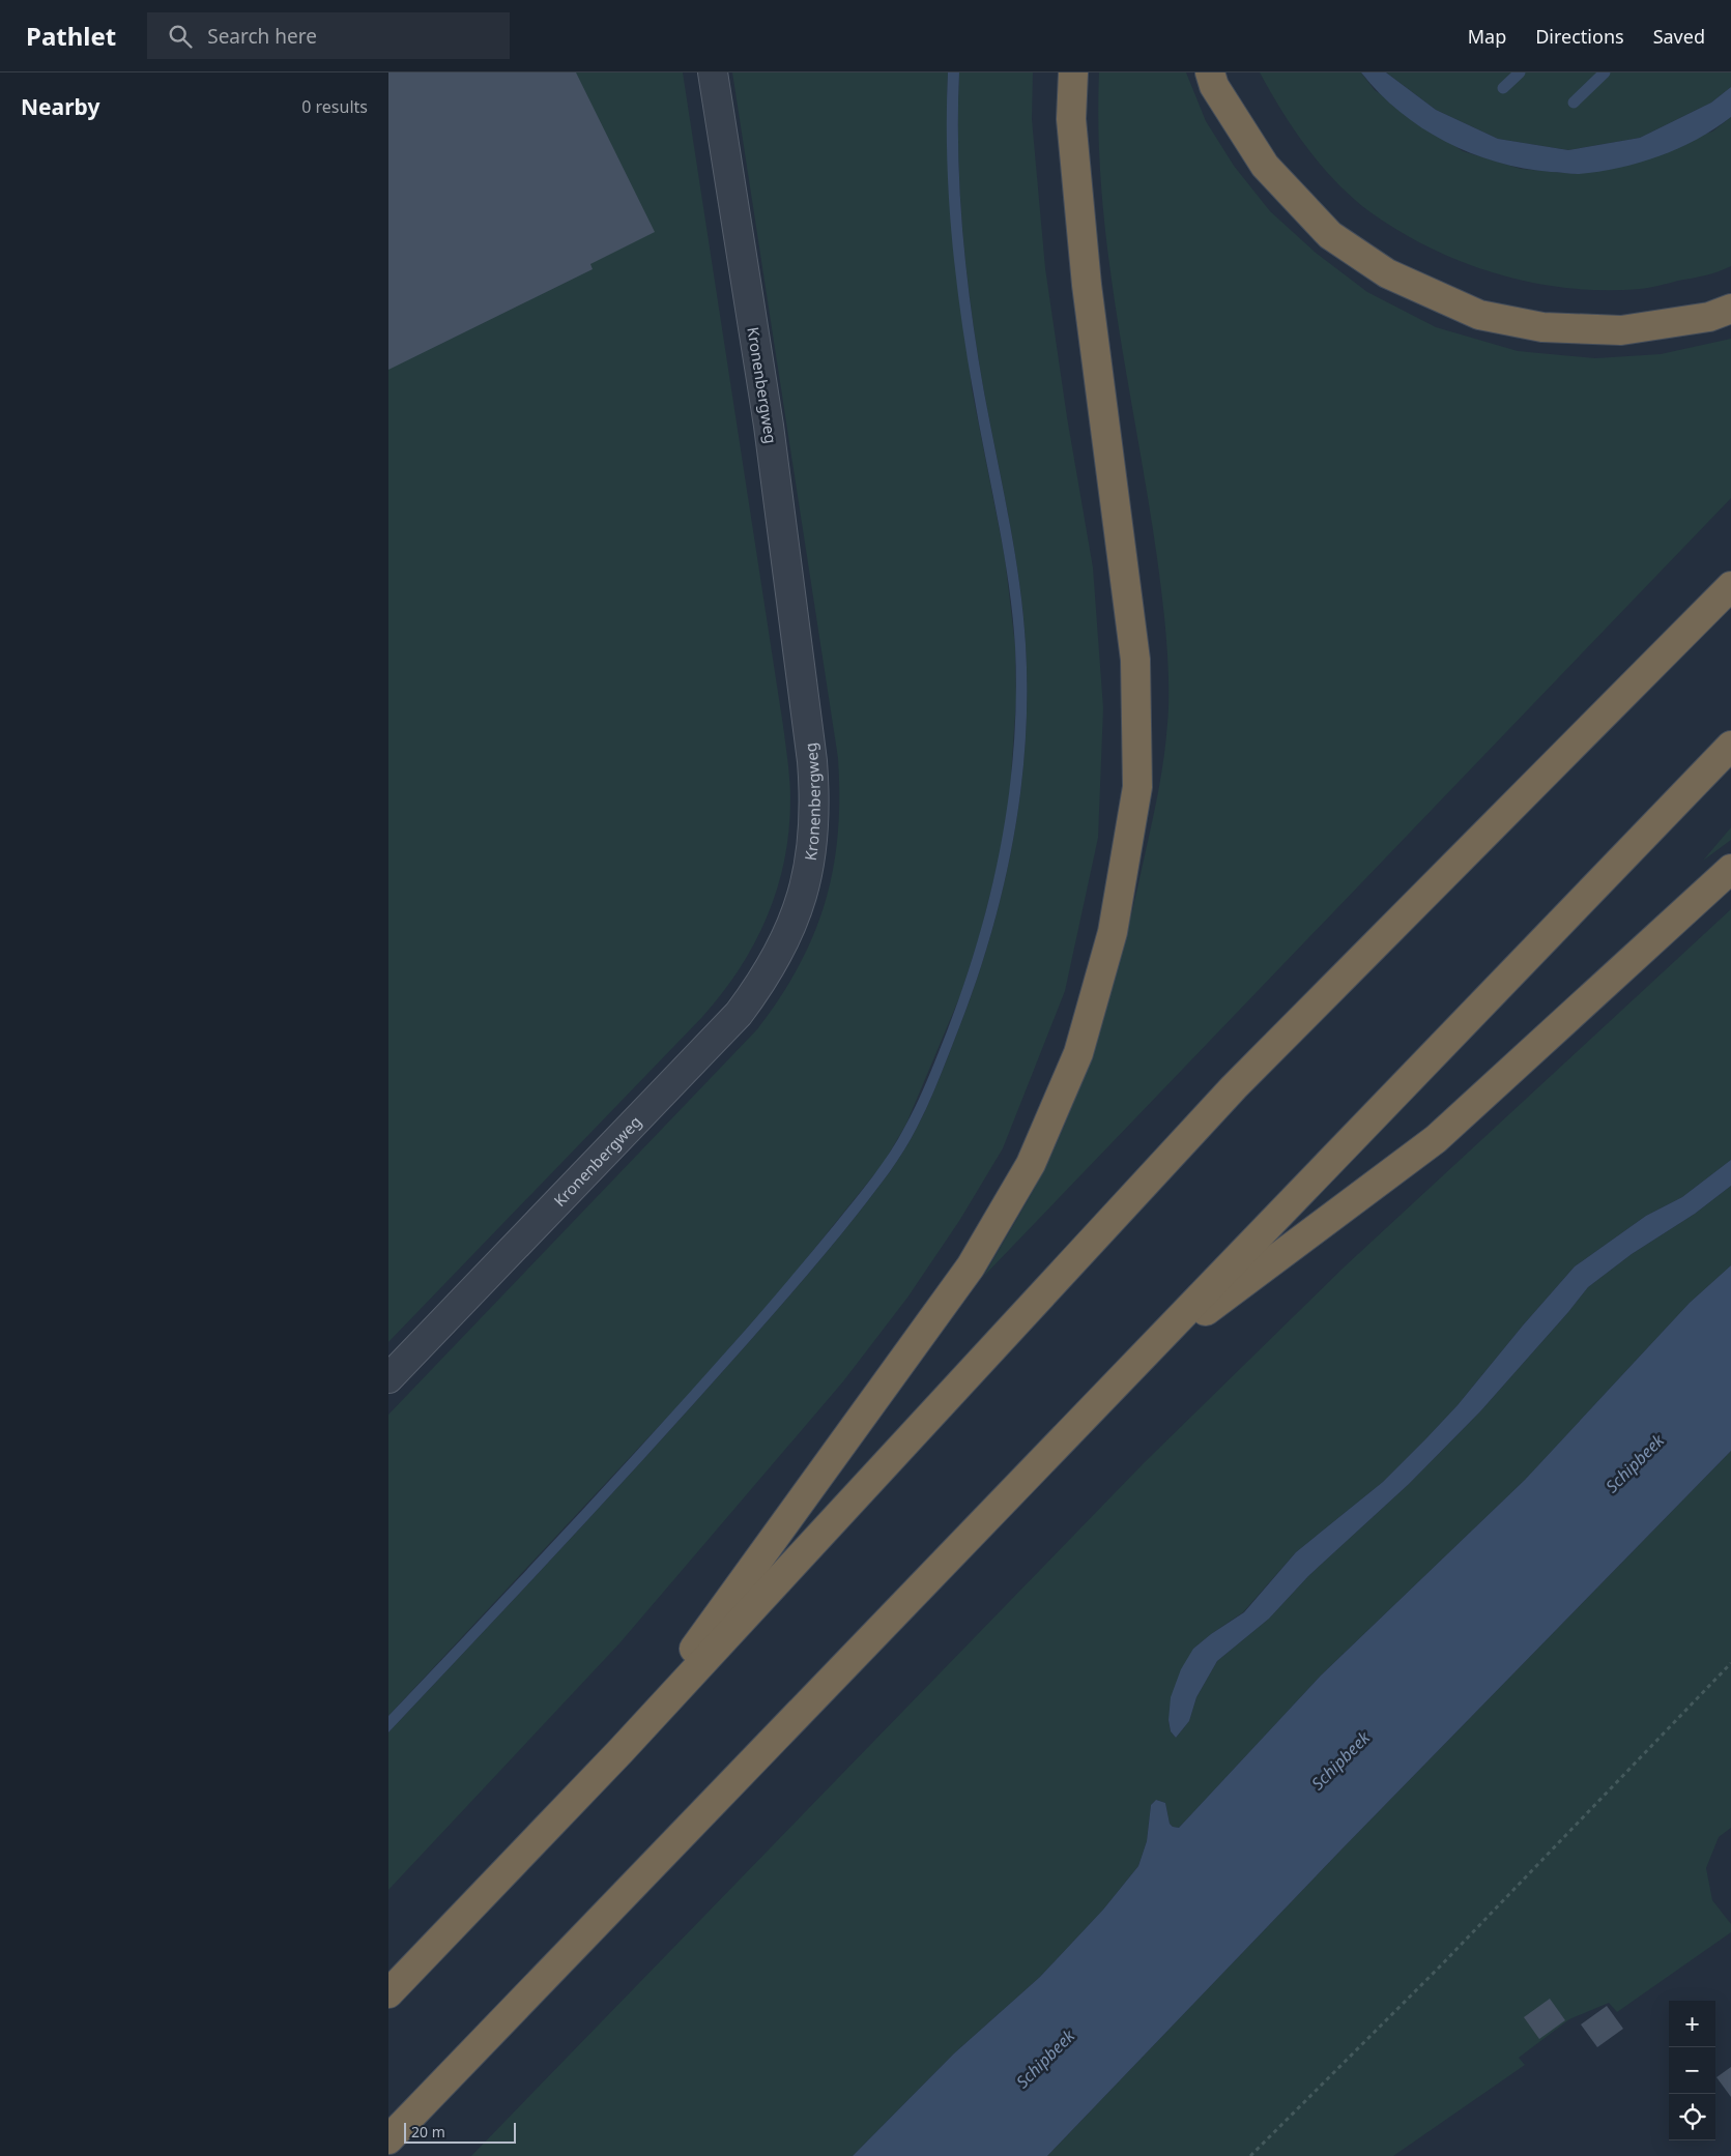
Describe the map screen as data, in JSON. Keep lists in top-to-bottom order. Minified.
{"streets":{"street":["Kronenbergweg"]},"water":["Schipbeek"],"scale_bar":"20 m","page":{"header":"Pathlet","search":"Search here","nav":["Map","Directions","Saved"],"heading":["Nearby","0 results"],"map_buttons":["+","−"],"scale":"20 m"}}
